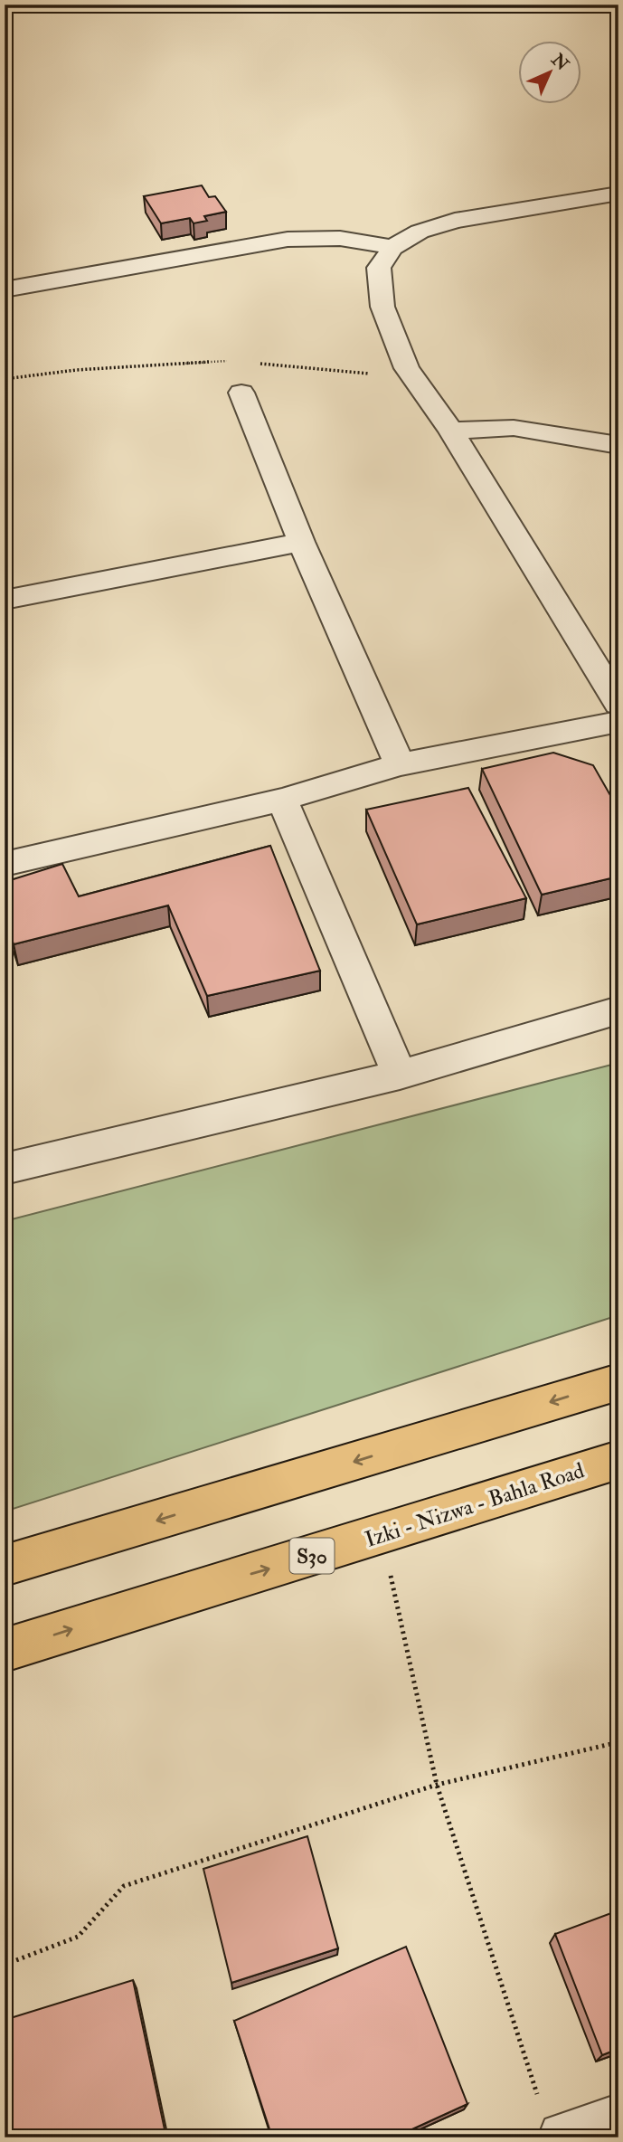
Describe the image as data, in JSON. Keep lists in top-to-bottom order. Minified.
{"streets":{"main road":["Izki - Nizwa - Bahla Road","S30"]},"north":"top right"}
